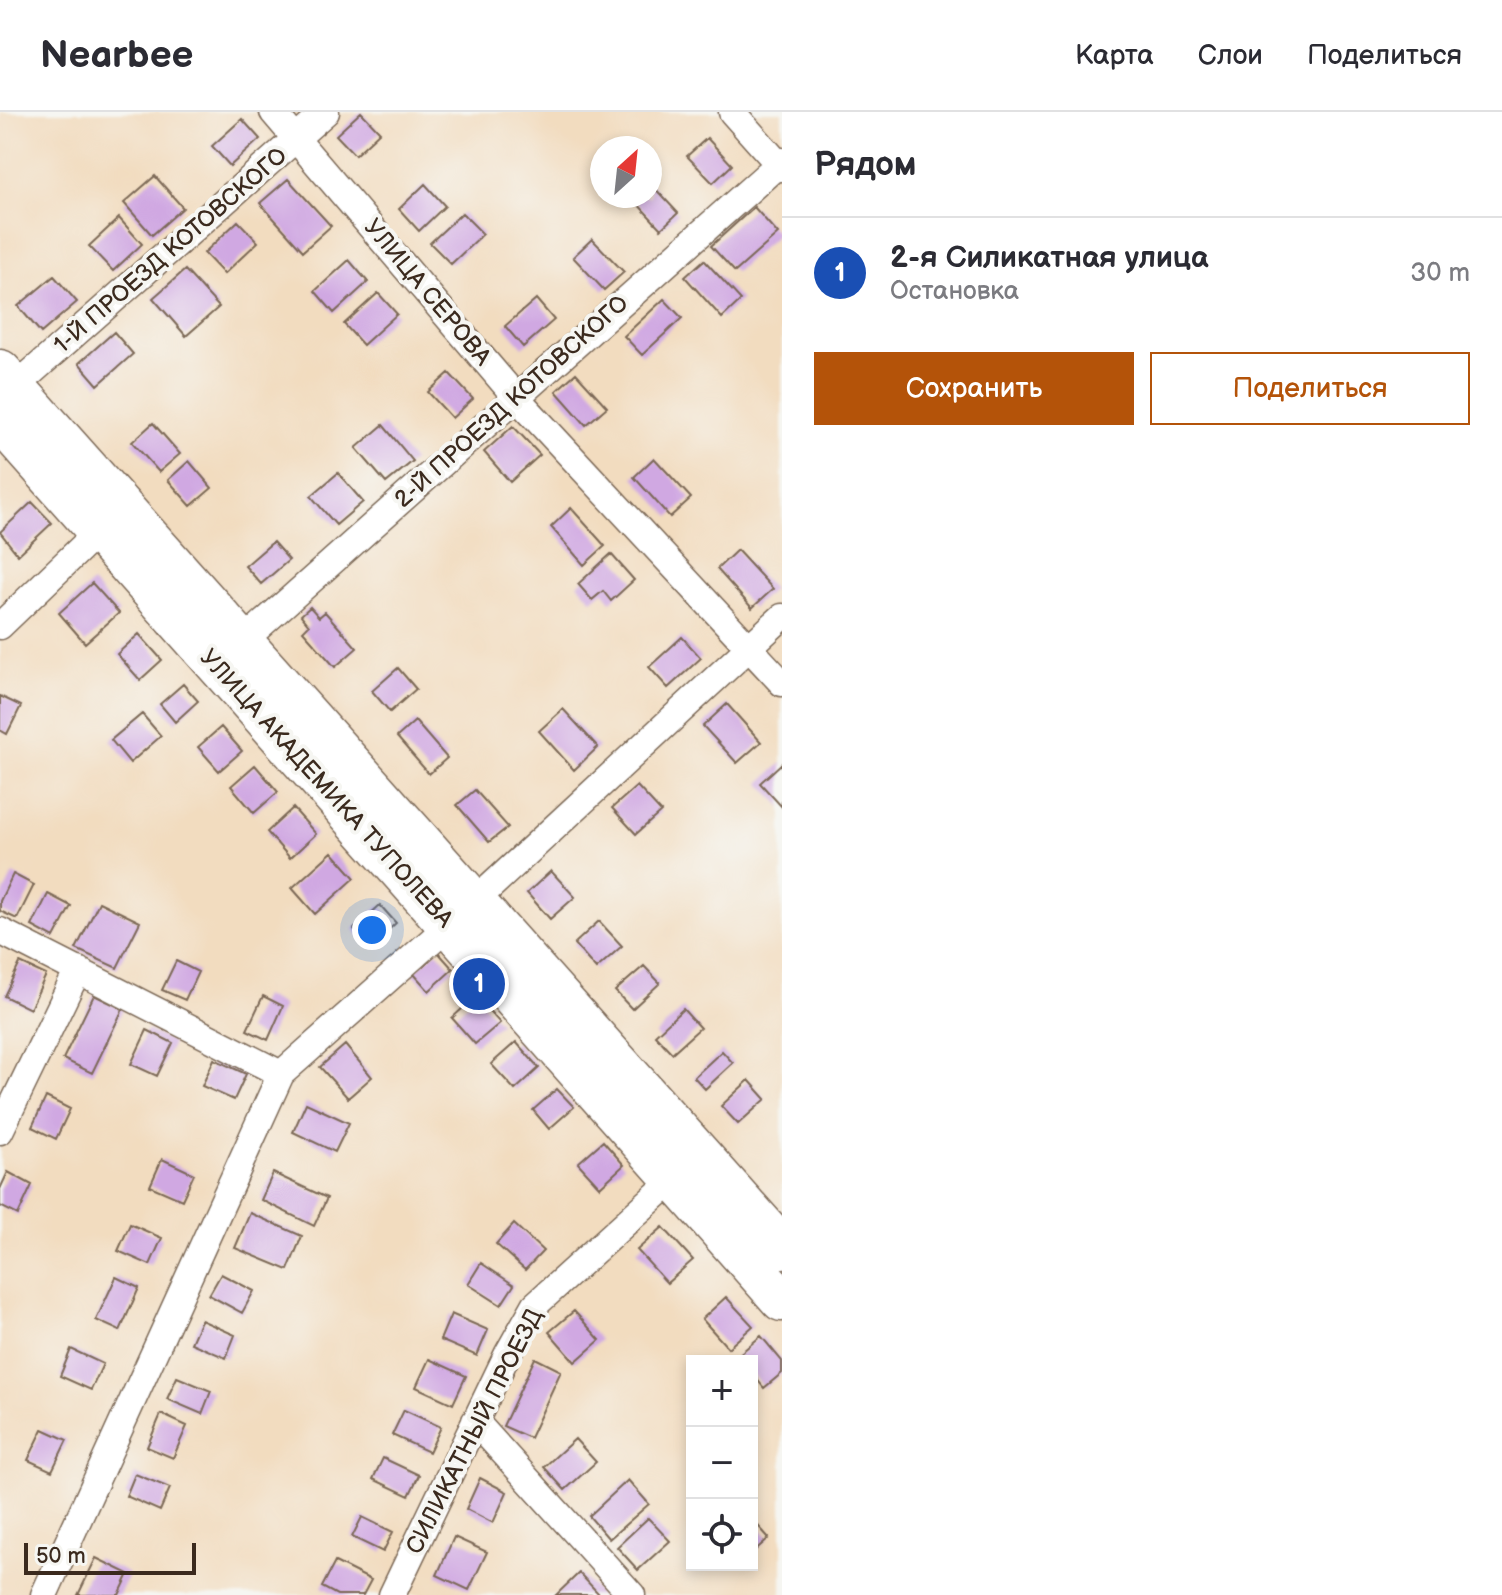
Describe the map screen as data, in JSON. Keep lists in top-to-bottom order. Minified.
{"streets":{"main road":["УЛИЦА АКАДЕМИКА ТУПОЛЕВА"],"street":["1-Й ПРОЕЗД КОТОВСКОГО","УЛИЦА СЕРОВА","2-Й ПРОЕЗД КОТОВСКОГО","СИЛИКАТНЫЙ ПРОЕЗД"]},"crossings":[["1-Й ПРОЕЗД КОТОВСКОГО","УЛИЦА СЕРОВА"],["1-Й ПРОЕЗД КОТОВСКОГО","УЛИЦА АКАДЕМИКА ТУПОЛЕВА"],["УЛИЦА СЕРОВА","2-Й ПРОЕЗД КОТОВСКОГО"],["2-Й ПРОЕЗД КОТОВСКОГО","УЛИЦА АКАДЕМИКА ТУПОЛЕВА"],["УЛИЦА АКАДЕМИКА ТУПОЛЕВА","СИЛИКАТНЫЙ ПРОЕЗД"]],"scale_bar":"50 m","north":"top right","page":{"header":"Nearbee","nav":["Карта","Слои","Поделиться"],"heading":"Рядом","list":[{"mark":"1","name":"2-я Силикатная улица","note":"Остановка","value":"30 m"}],"buttons":["Сохранить","Поделиться"],"pins":"1","map_buttons":["+","−"],"scale":"50 m"}}
